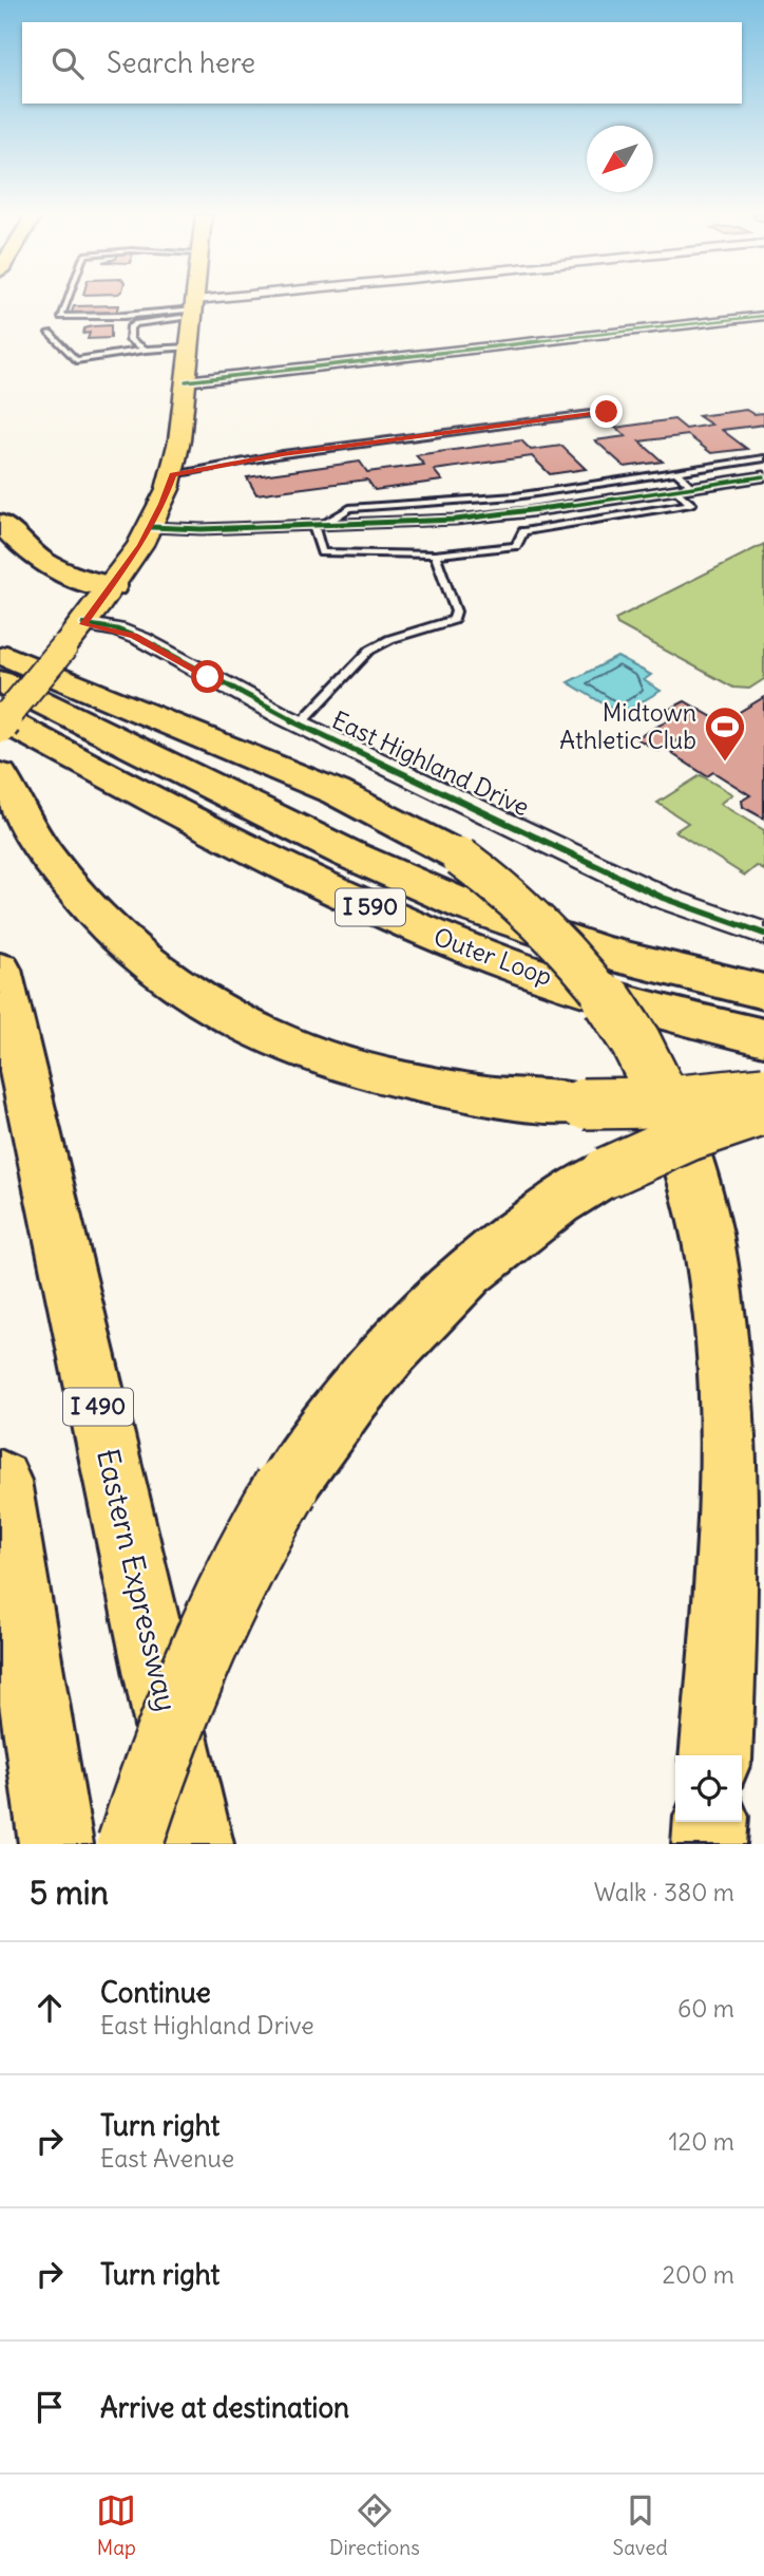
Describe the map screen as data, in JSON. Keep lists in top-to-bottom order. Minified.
{"streets":{"highway":["I 590","Outer Loop","I 490","Eastern Expressway"],"street":["East Highland Drive"]},"places":{"sports":["Midtown Athletic Club"]},"north":"bottom left","page":{"search":"Search here","heading":["5 min","Walk · 380 m"],"list":[["Continue","East Highland Drive","60 m"],["Turn right","East Avenue","120 m"],["Turn right","200 m"],"Arrive at destination"],"nav":["Map","Directions","Saved"]}}
